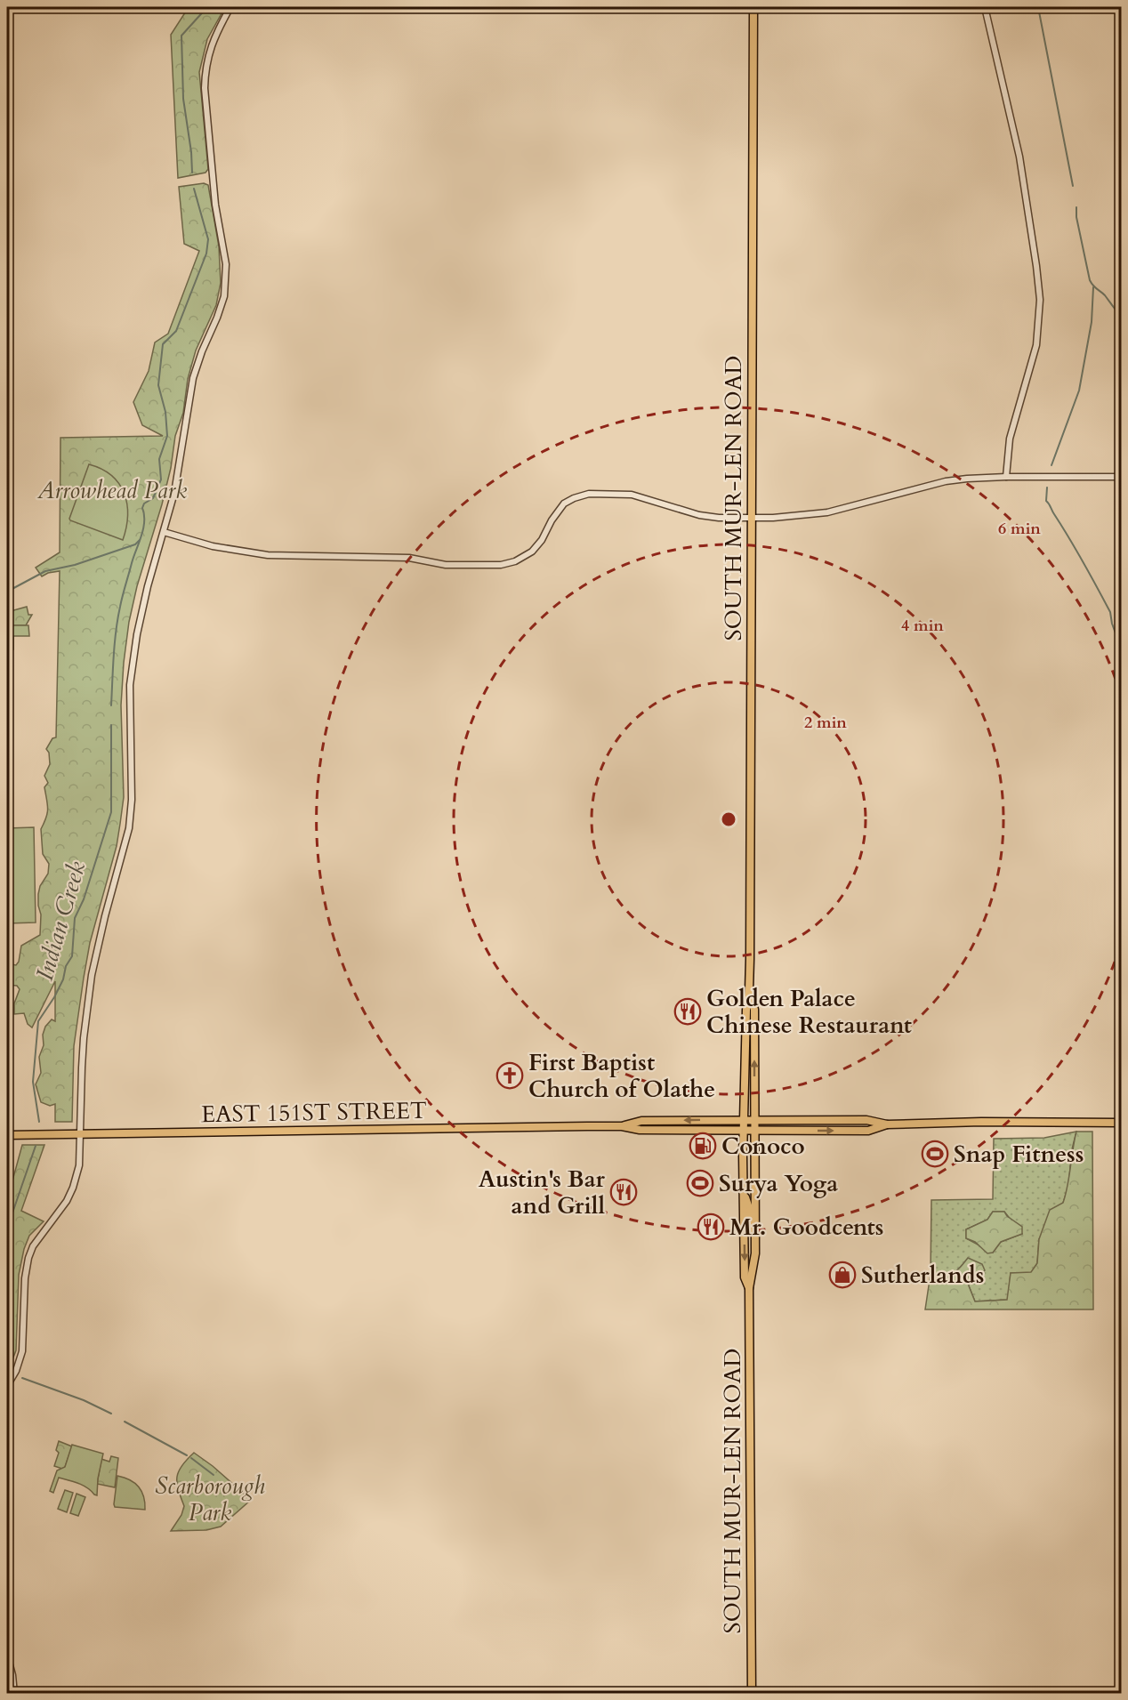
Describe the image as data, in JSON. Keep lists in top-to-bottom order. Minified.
{"streets":{"main road":["SOUTH MUR-LEN ROAD","EAST 151ST STREET"]},"crossings":[["SOUTH MUR-LEN ROAD","EAST 151ST STREET"]],"water":["Indian Creek"],"parks":["Arrowhead Park","Scarborough Park"],"places":{"restaurant":["Golden Palace Chinese Restaurant","Austin's Bar and Grill","Mr. Goodcents"],"church":["First Baptist Church of Olathe"],"fuel station":["Conoco"],"sports":["Snap Fitness","Surya Yoga"],"shop":["Sutherlands"]},"rings":["6 min","4 min","2 min"]}
